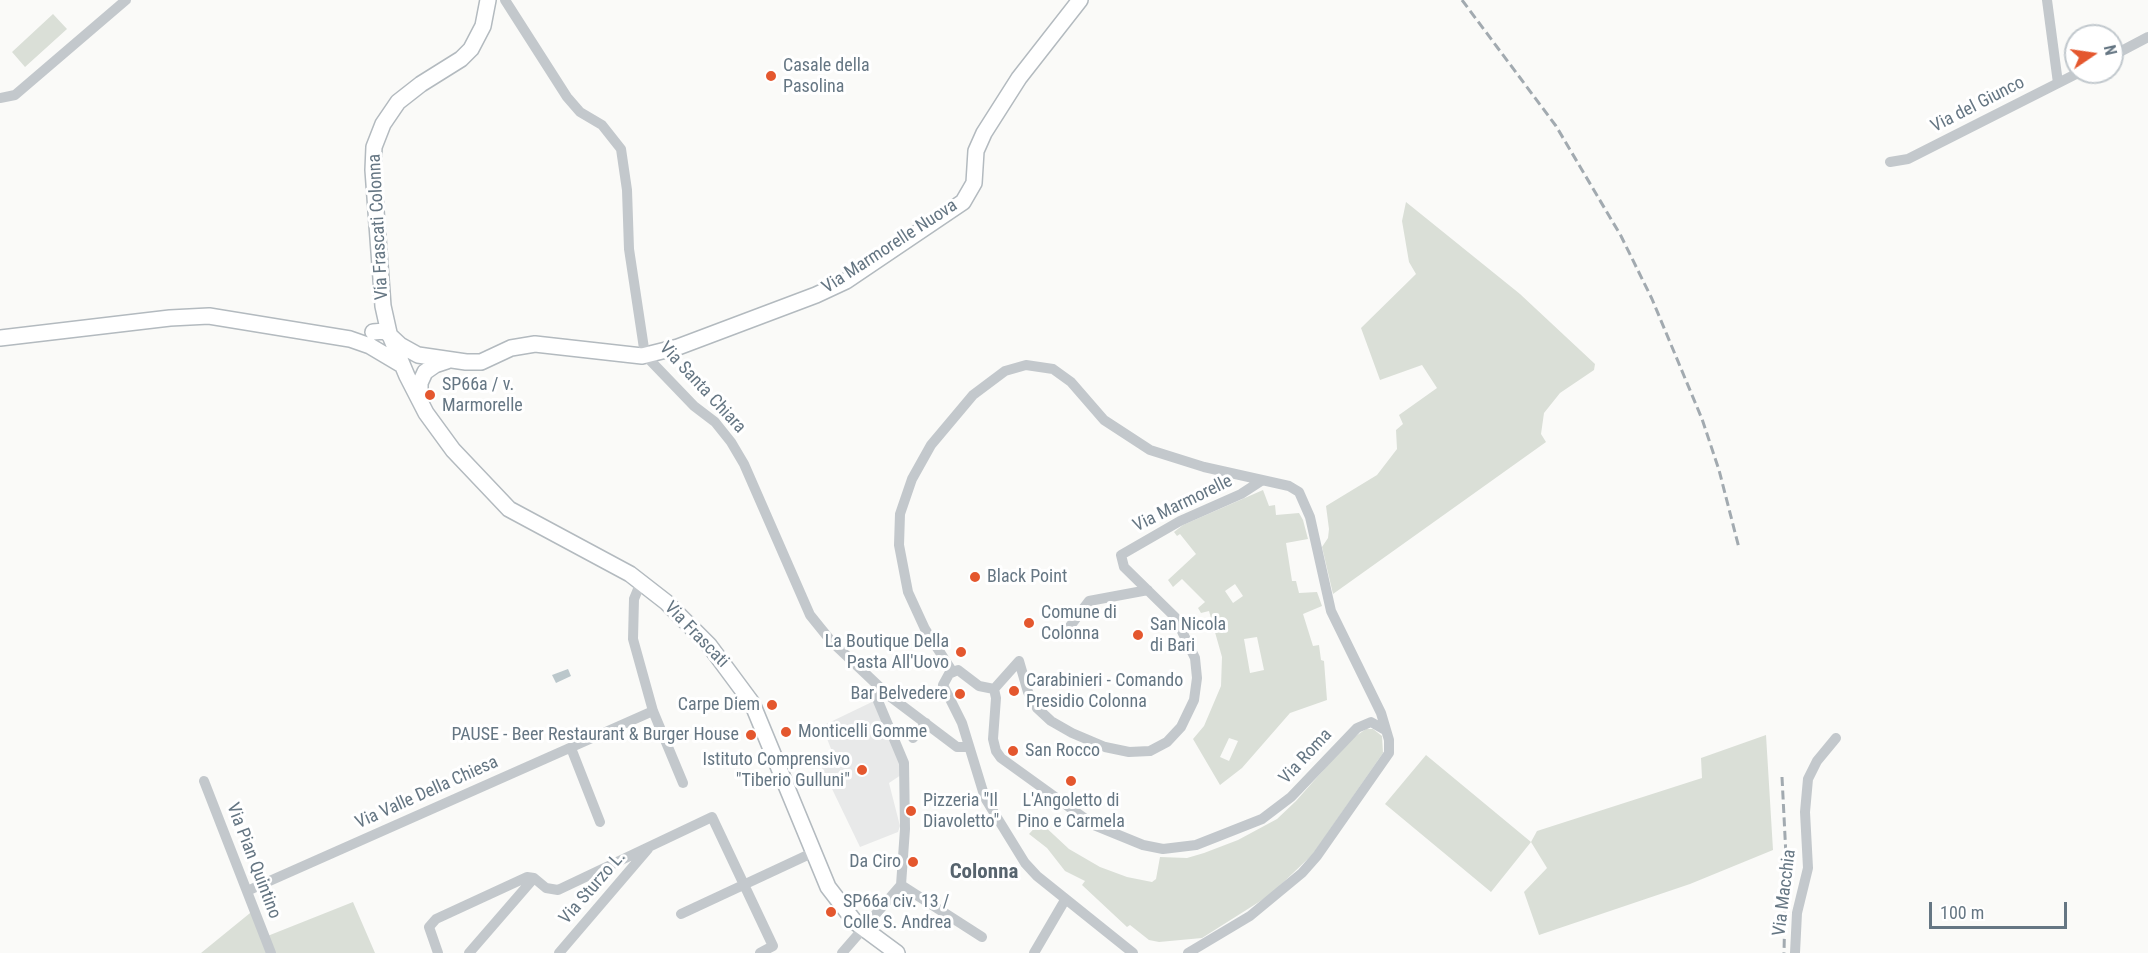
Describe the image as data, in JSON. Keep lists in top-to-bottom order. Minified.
{"streets":{"street":["Via del Giunco","Via Frascati Colonna","Via Marmorelle Nuova","Via Santa Chiara","Via Marmorelle","Via Frascati","Via Roma","Via Valle Della Chiesa","Via Pian Quintino","Via Sturzo L.","Via Macchia"]},"crossings":[["Via Frascati Colonna","Via Marmorelle Nuova"],["Via Frascati Colonna","Via Frascati"],["Via Marmorelle Nuova","Via Santa Chiara"],["Via Marmorelle Nuova","Via Frascati"],["Via Valle Della Chiesa","Via Pian Quintino"]],"districts":["Colonna"],"places":["Casale della Pasolina","SP66a / v. Marmorelle","Black Point","Comune di Colonna","San Nicola di Bari","La Boutique Della Pasta All'Uovo","Carabinieri - Comando Presidio Colonna","Bar Belvedere","Carpe Diem","Monticelli Gomme","PAUSE - Beer Restaurant & Burger House","San Rocco","Istituto Comprensivo \"Tiberio Gulluni\"","L'Angoletto di Pino e Carmela","Pizzeria \"Il Diavoletto\"","Da Ciro","SP66a civ. 13 / Colle S. Andrea"],"scale_bar":"100 m","north":"right"}
